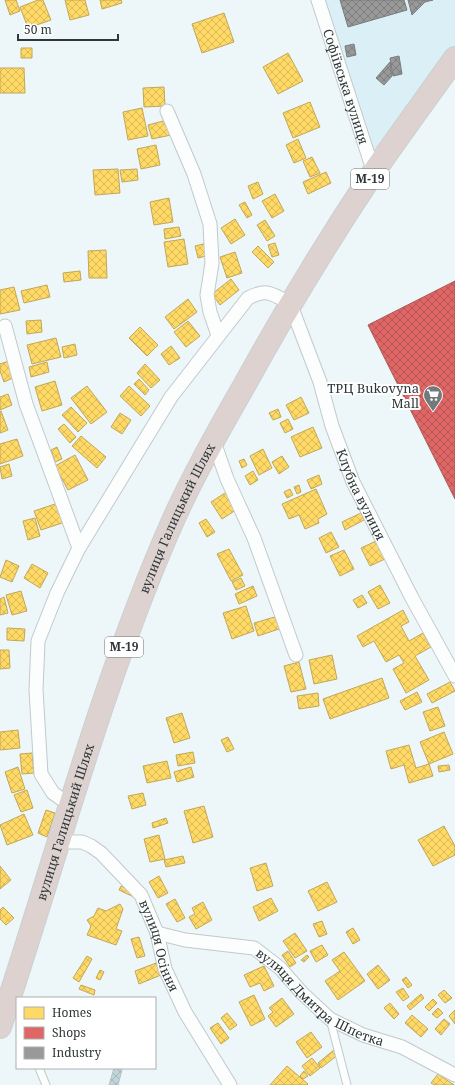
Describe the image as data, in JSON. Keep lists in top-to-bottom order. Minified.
{"streets":{"highway":["М-19","вулиця Галицький Шлях"],"street":["Софіївська вулиця","Клубна вулиця","вулиця Осіння","вулиця Дмитра Шпетка"]},"crossings":[["Софіївська вулиця","вулиця Галицький Шлях"],["Клубна вулиця","вулиця Галицький Шлях"],["вулиця Галицький Шлях","вулиця Осіння"],["вулиця Осіння","вулиця Дмитра Шпетка"]],"places":{"supermarket":["ТРЦ Bukovyna Mall"]},"legend":["Homes","Shops","Industry"],"scale_bar":"50 m"}
